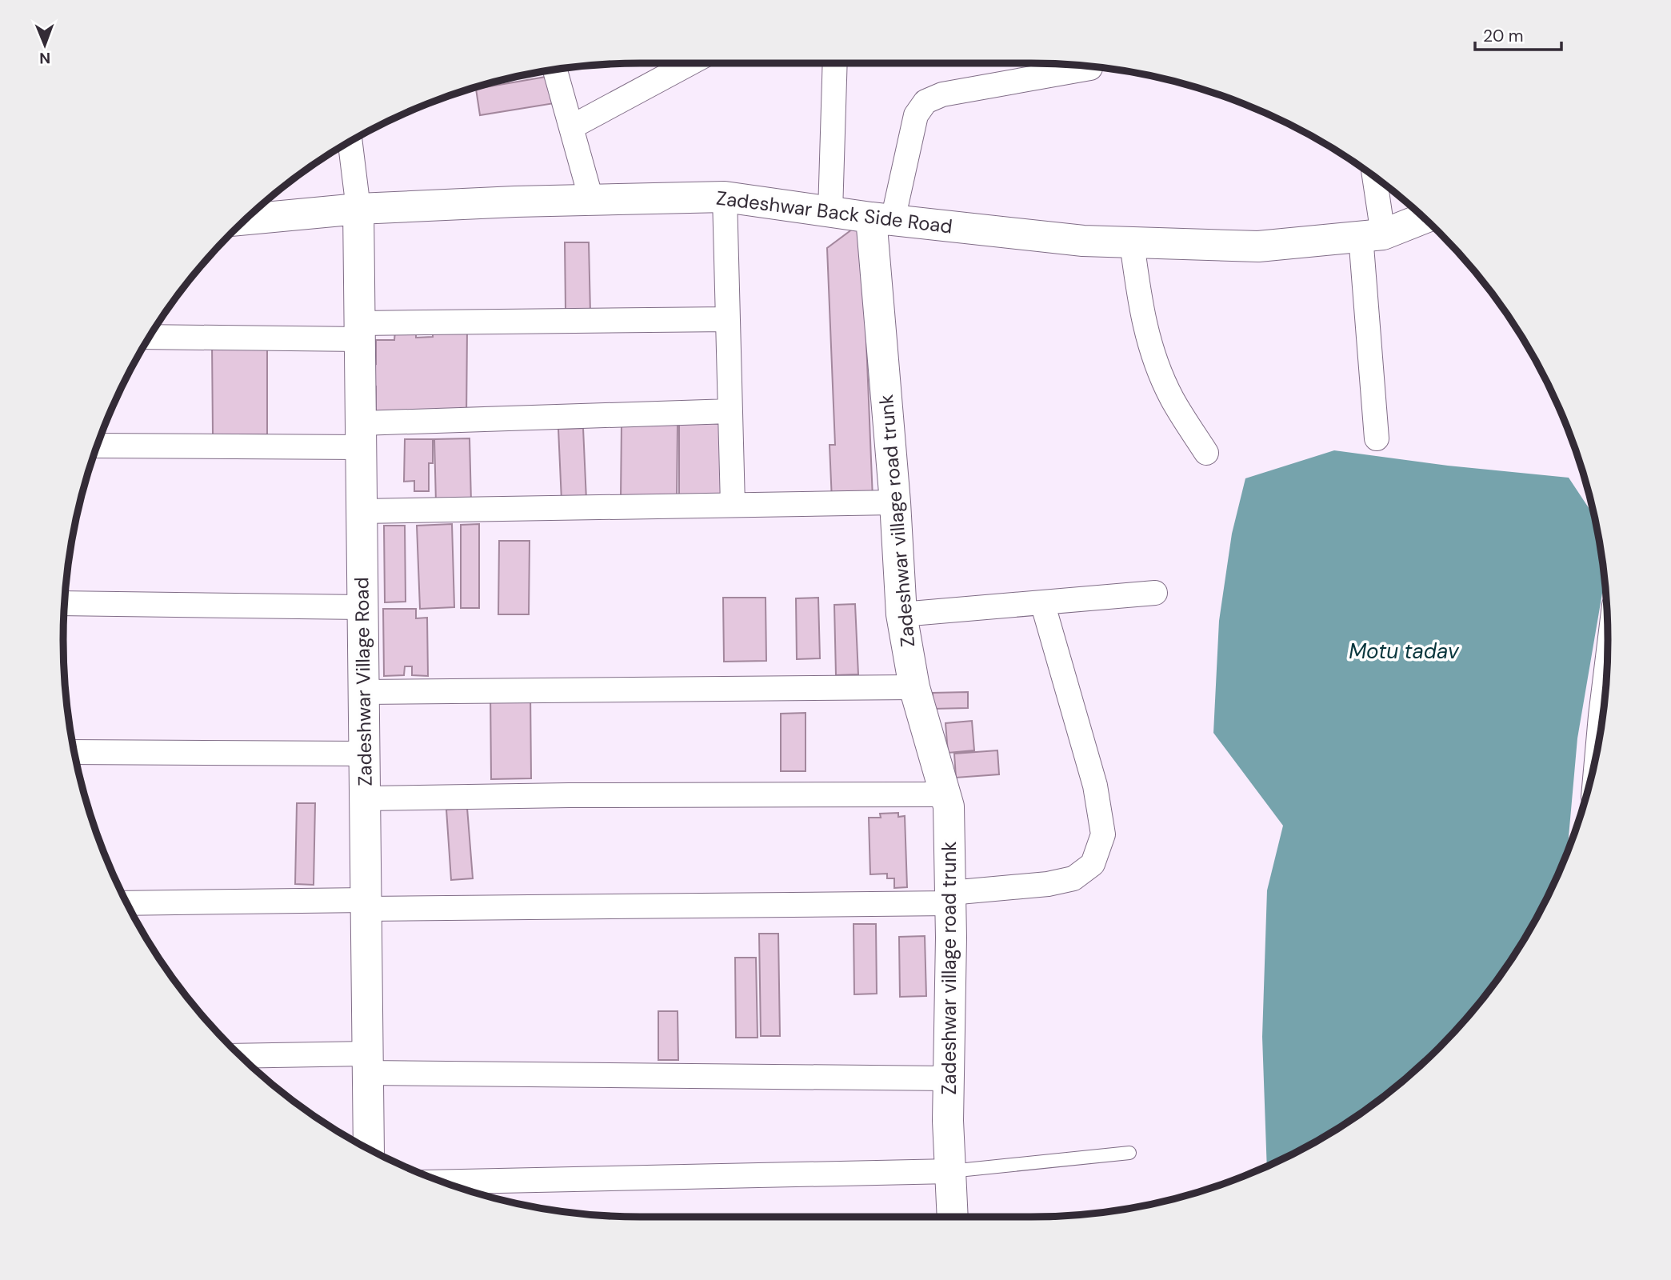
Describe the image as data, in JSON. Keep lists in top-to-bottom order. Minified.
{"streets":{"street":["Zadeshwar Back Side Road","Zadeshwar village road trunk","Zadeshwar Village Road"]},"crossings":[["Zadeshwar Back Side Road","Zadeshwar village road trunk"],["Zadeshwar Back Side Road","Zadeshwar Village Road"]],"water":["Motu tadav"],"scale_bar":"20 m","north":"bottom"}
